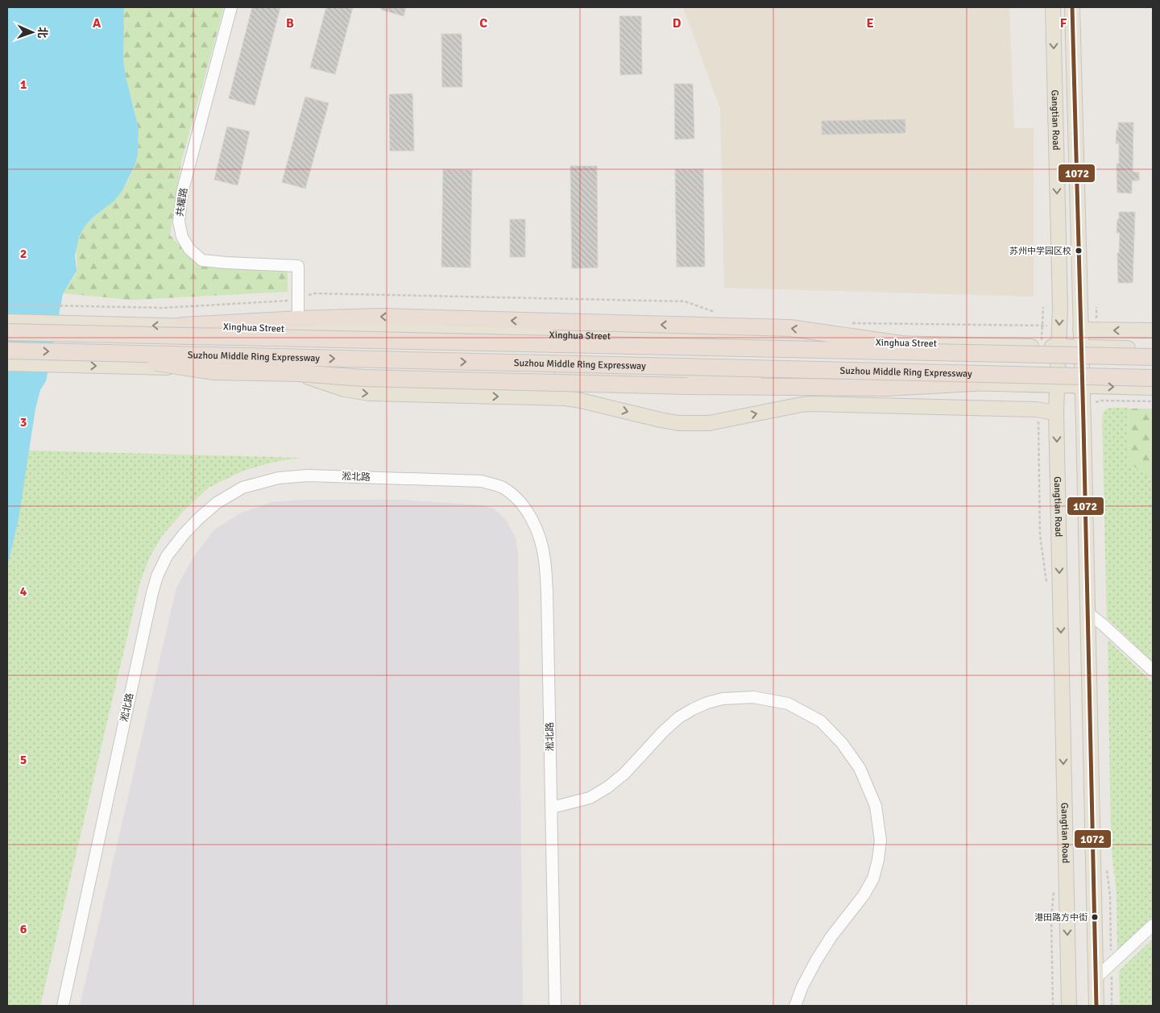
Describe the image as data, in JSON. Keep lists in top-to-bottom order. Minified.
{"streets":{"highway":["Suzhou Middle Ring Expressway"],"main road":["Gangtian Road","Xinghua Street"],"street":["共耀路","淞北路"]},"crossings":[["Gangtian Road","Xinghua Street"],["共耀路","Xinghua Street"]],"places":["苏州中学园区校","港田路方中街"],"lines":["transit line 1072"],"north":"right","grid":{"columns":["A","B","C","D","E","F"],"rows":["1","2","3","4","5","6"]}}
